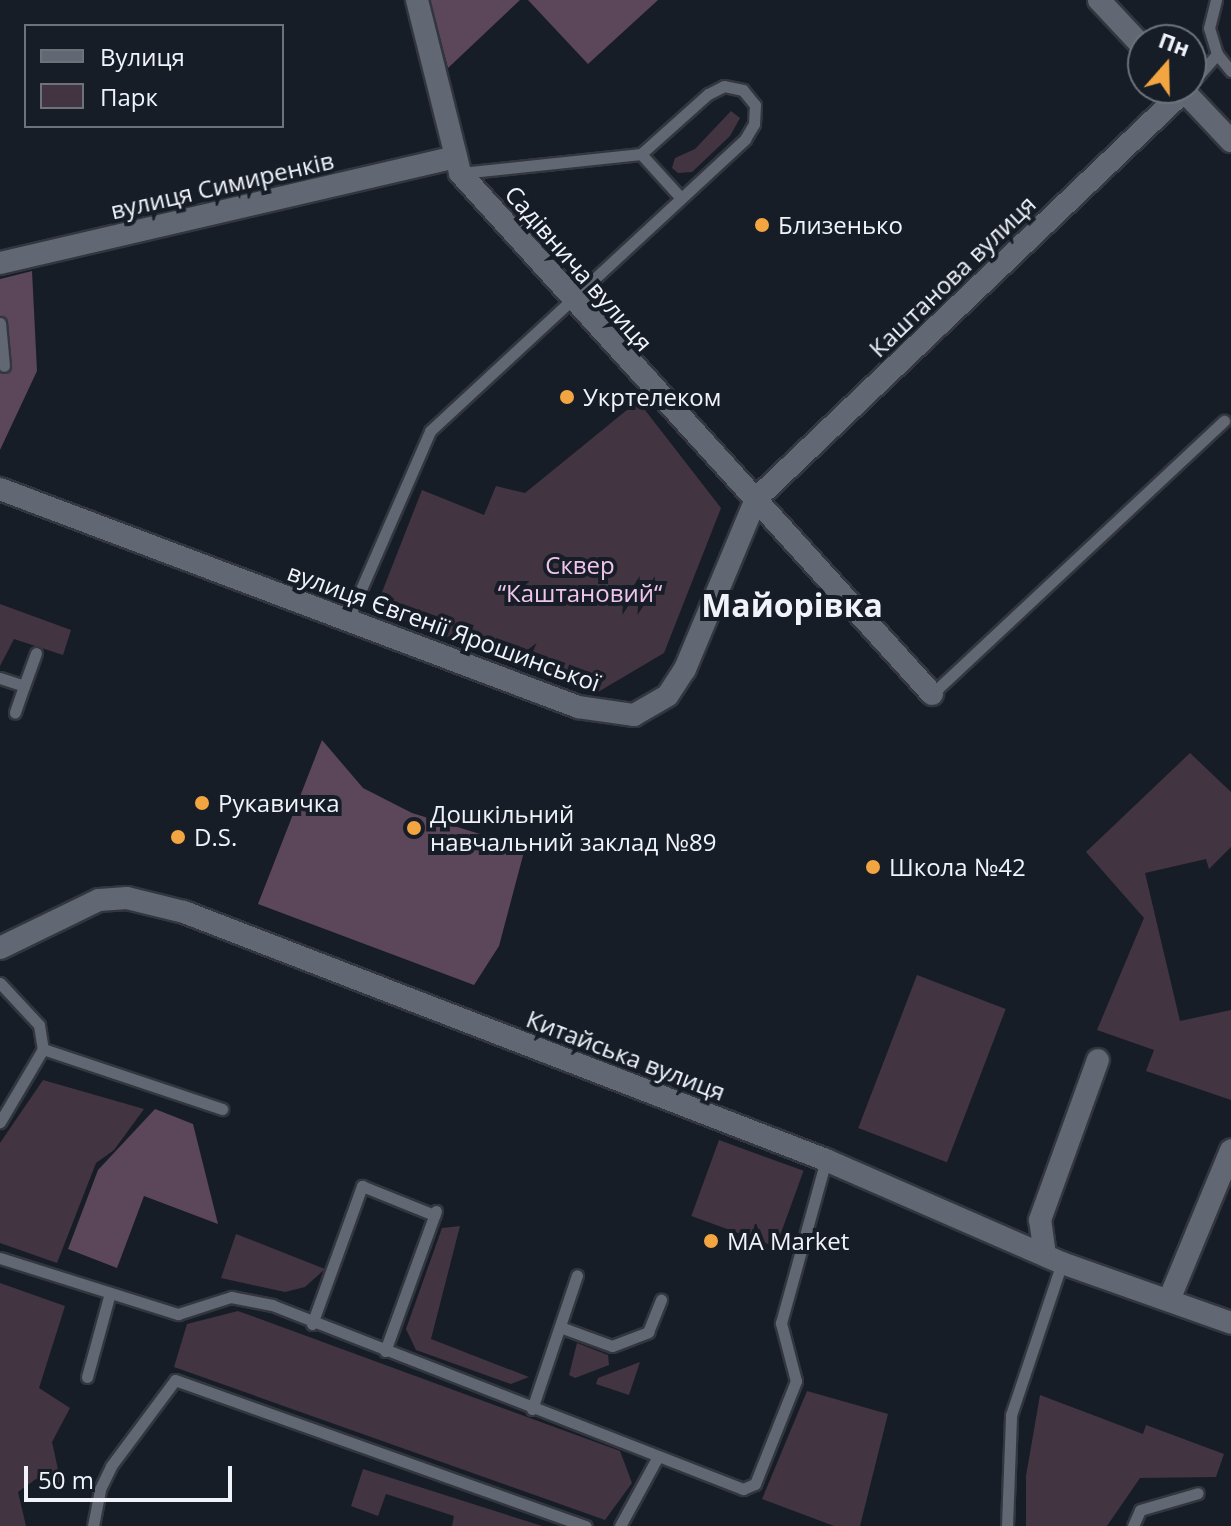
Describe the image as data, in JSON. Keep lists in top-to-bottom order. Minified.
{"streets":{"street":["вулиця Симиренків","Садівнича вулиця","Каштанова вулиця","вулиця Євгенії Ярошинської","Китайська вулиця"]},"crossings":[["вулиця Симиренків","Садівнича вулиця"],["Садівнича вулиця","Каштанова вулиця"],["Садівнича вулиця","вулиця Євгенії Ярошинської"],["Каштанова вулиця","вулиця Євгенії Ярошинської"]],"districts":["Майорівка"],"parks":["Сквер “Каштановий“"],"places":["Близенько","Укртелеком","Рукавичка","Дошкільний навчальний заклад №89","D.S.","Школа №42","MA Market"],"legend":["Вулиця","Парк"],"scale_bar":"50 m","north":"top"}
